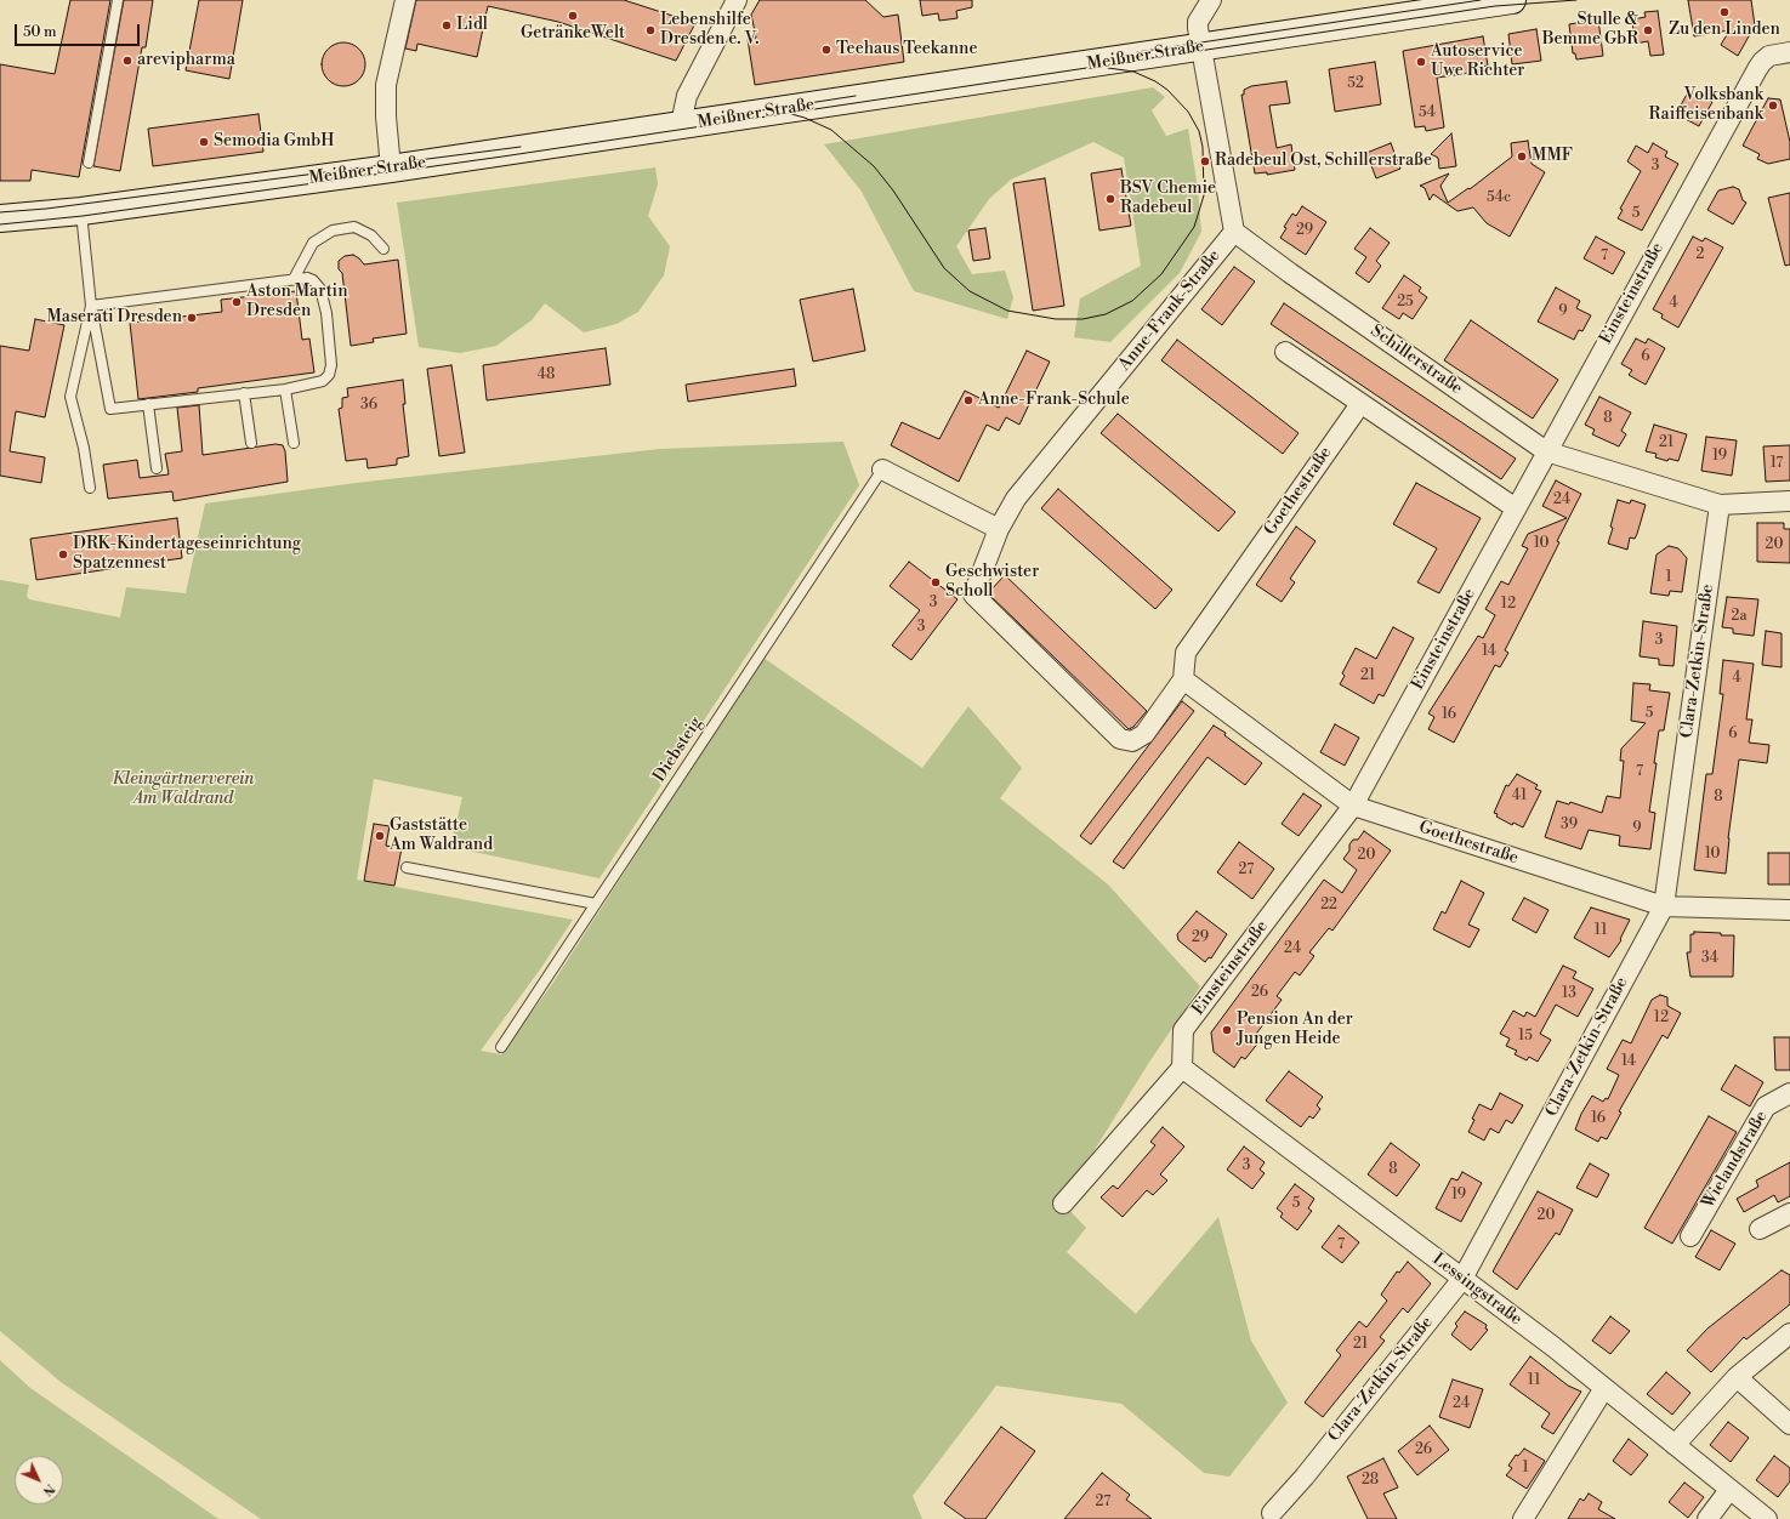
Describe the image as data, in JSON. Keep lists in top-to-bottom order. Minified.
{"streets":{"main road":["Meißner Straße"],"street":["Einsteinstraße","Anne-Frank-Straße","Schillerstraße","Goethestraße","Clara-Zetkin-Straße","Wielandstraße","Lessingstraße"],"lane":["Diebsteig"]},"crossings":[["Einsteinstraße","Schillerstraße"],["Einsteinstraße","Goethestraße"],["Einsteinstraße","Lessingstraße"],["Anne-Frank-Straße","Schillerstraße"],["Anne-Frank-Straße","Goethestraße"],["Schillerstraße","Clara-Zetkin-Straße"],["Goethestraße","Clara-Zetkin-Straße"],["Clara-Zetkin-Straße","Lessingstraße"]],"parks":["Kleingärtnerverein Am Waldrand"],"places":["Zu den Linden","GetränkeWelt","Lidl","Lebenshilfe Dresden e. V.","Stulle & Bemme GbR","Teehaus Teekanne","arevipharma","Autoservice Uwe Richter","Volksbank Raiffeisenbank","Semodia GmbH","MMF","Radebeul Ost, Schillerstraße","BSV Chemie Radebeul","Aston Martin Dresden","Maserati Dresden","Anne-Frank-Schule","DRK-Kindertageseinrichtung Spatzennest","Geschwister Scholl","Gaststätte Am Waldrand","Pension An der Jungen Heide"],"house_numbers":["52","54","3","54c","5","29","2","7","25","4","9","6","48","36","8","21","19","17","24","10","20","1","3","12","2a","3","3","14","21","4","5","16","6","7","41","8","39","9","10","20","27","22","11","29","24","34","26","13","12","15","14","16","3","8","19","5","20","7","21","11","24","26","1","28","27"],"scale_bar":"50 m","north":"bottom right"}
